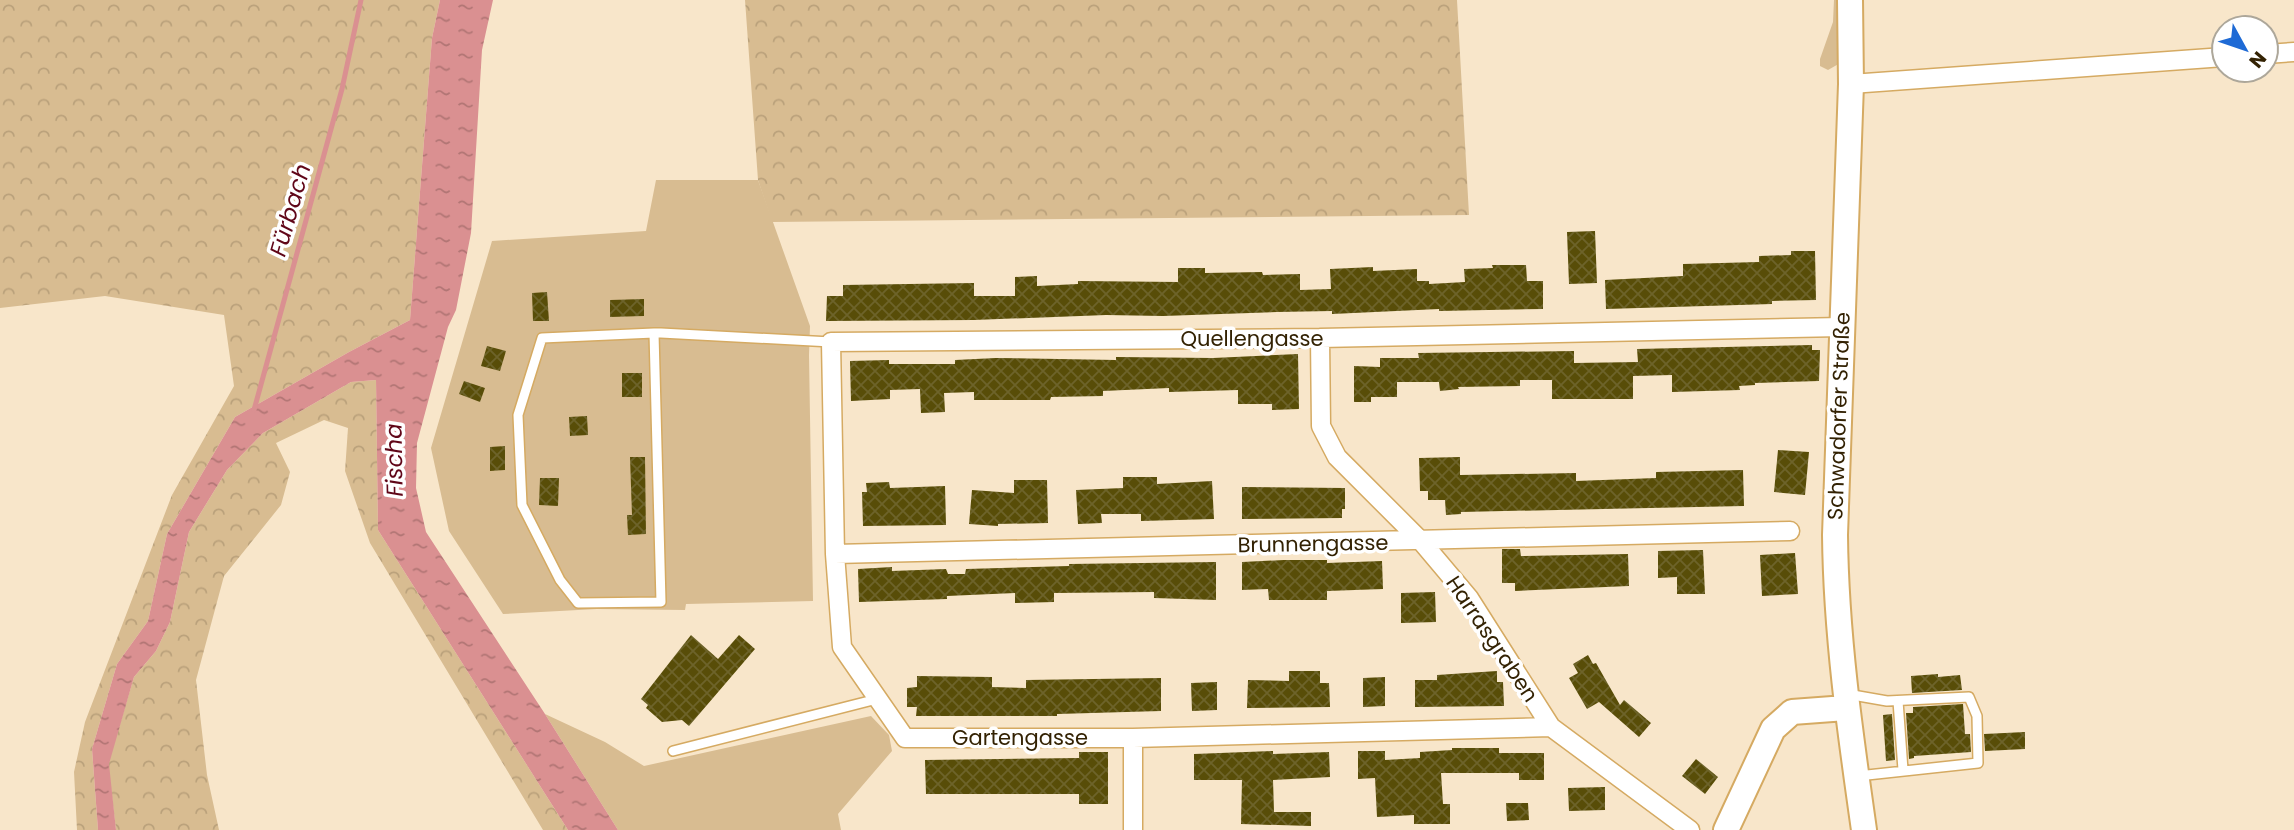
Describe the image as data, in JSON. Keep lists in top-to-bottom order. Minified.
{"streets":{"main road":["Schwadorfer Straße"],"street":["Quellengasse","Brunnengasse","Harrasgraben","Gartengasse"]},"crossings":[["Quellengasse","Schwadorfer Straße"],["Quellengasse","Harrasgraben"],["Quellengasse","Gartengasse"],["Brunnengasse","Harrasgraben"],["Brunnengasse","Gartengasse"],["Harrasgraben","Gartengasse"]],"water":["Fürbach","Fischa"],"north":"bottom right"}
